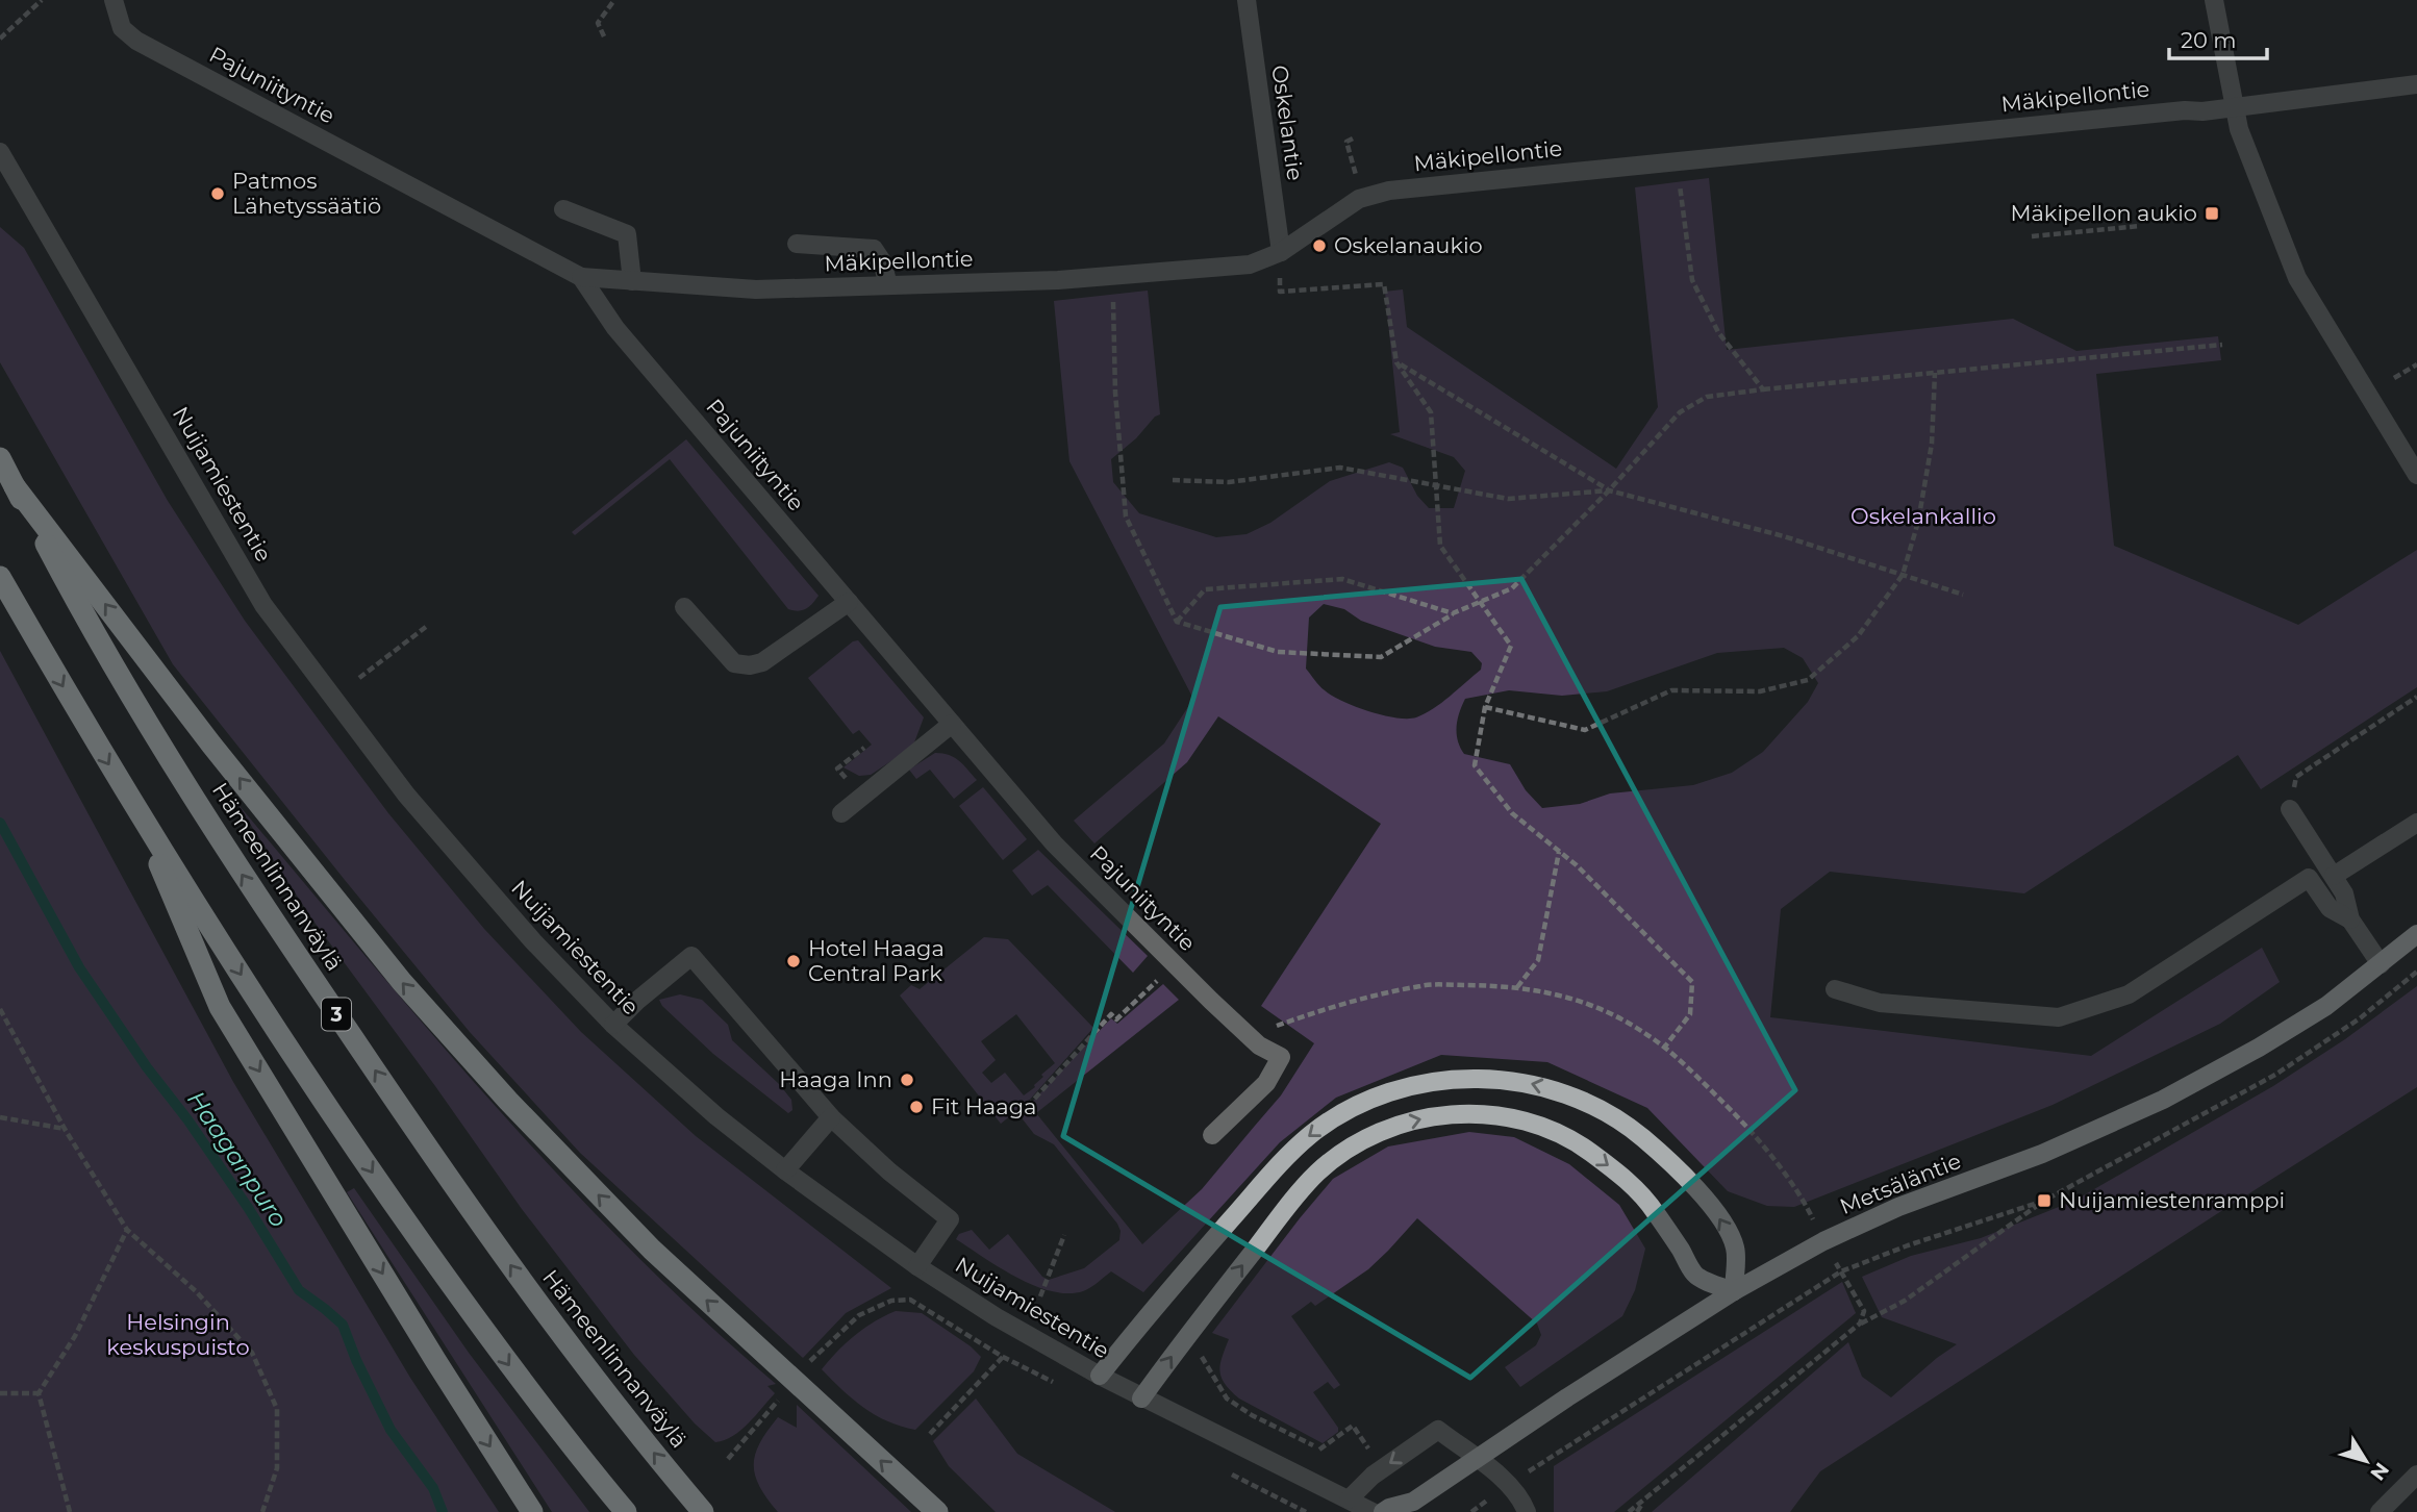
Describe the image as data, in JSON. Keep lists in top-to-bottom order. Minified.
{"streets":{"highway":["Hämeenlinnanväylä","3"],"main road":["Metsäläntie"],"street":["Pajuniityntie","Mäkipellontie","Oskelantie","Nuijamiestentie"]},"crossings":[["Pajuniityntie","Mäkipellontie"],["Mäkipellontie","Oskelantie"]],"water":["Haaganpuro"],"parks":["Oskelankallio","Helsingin keskuspuisto"],"places":{"other":["Patmos Lähetyssäätiö","Oskelanaukio","Hotel Haaga Central Park","Haaga Inn","Fit Haaga"],"transit":["Mäkipellon aukio","Nuijamiestenramppi"]},"scale_bar":"20 m","north":"bottom right"}
